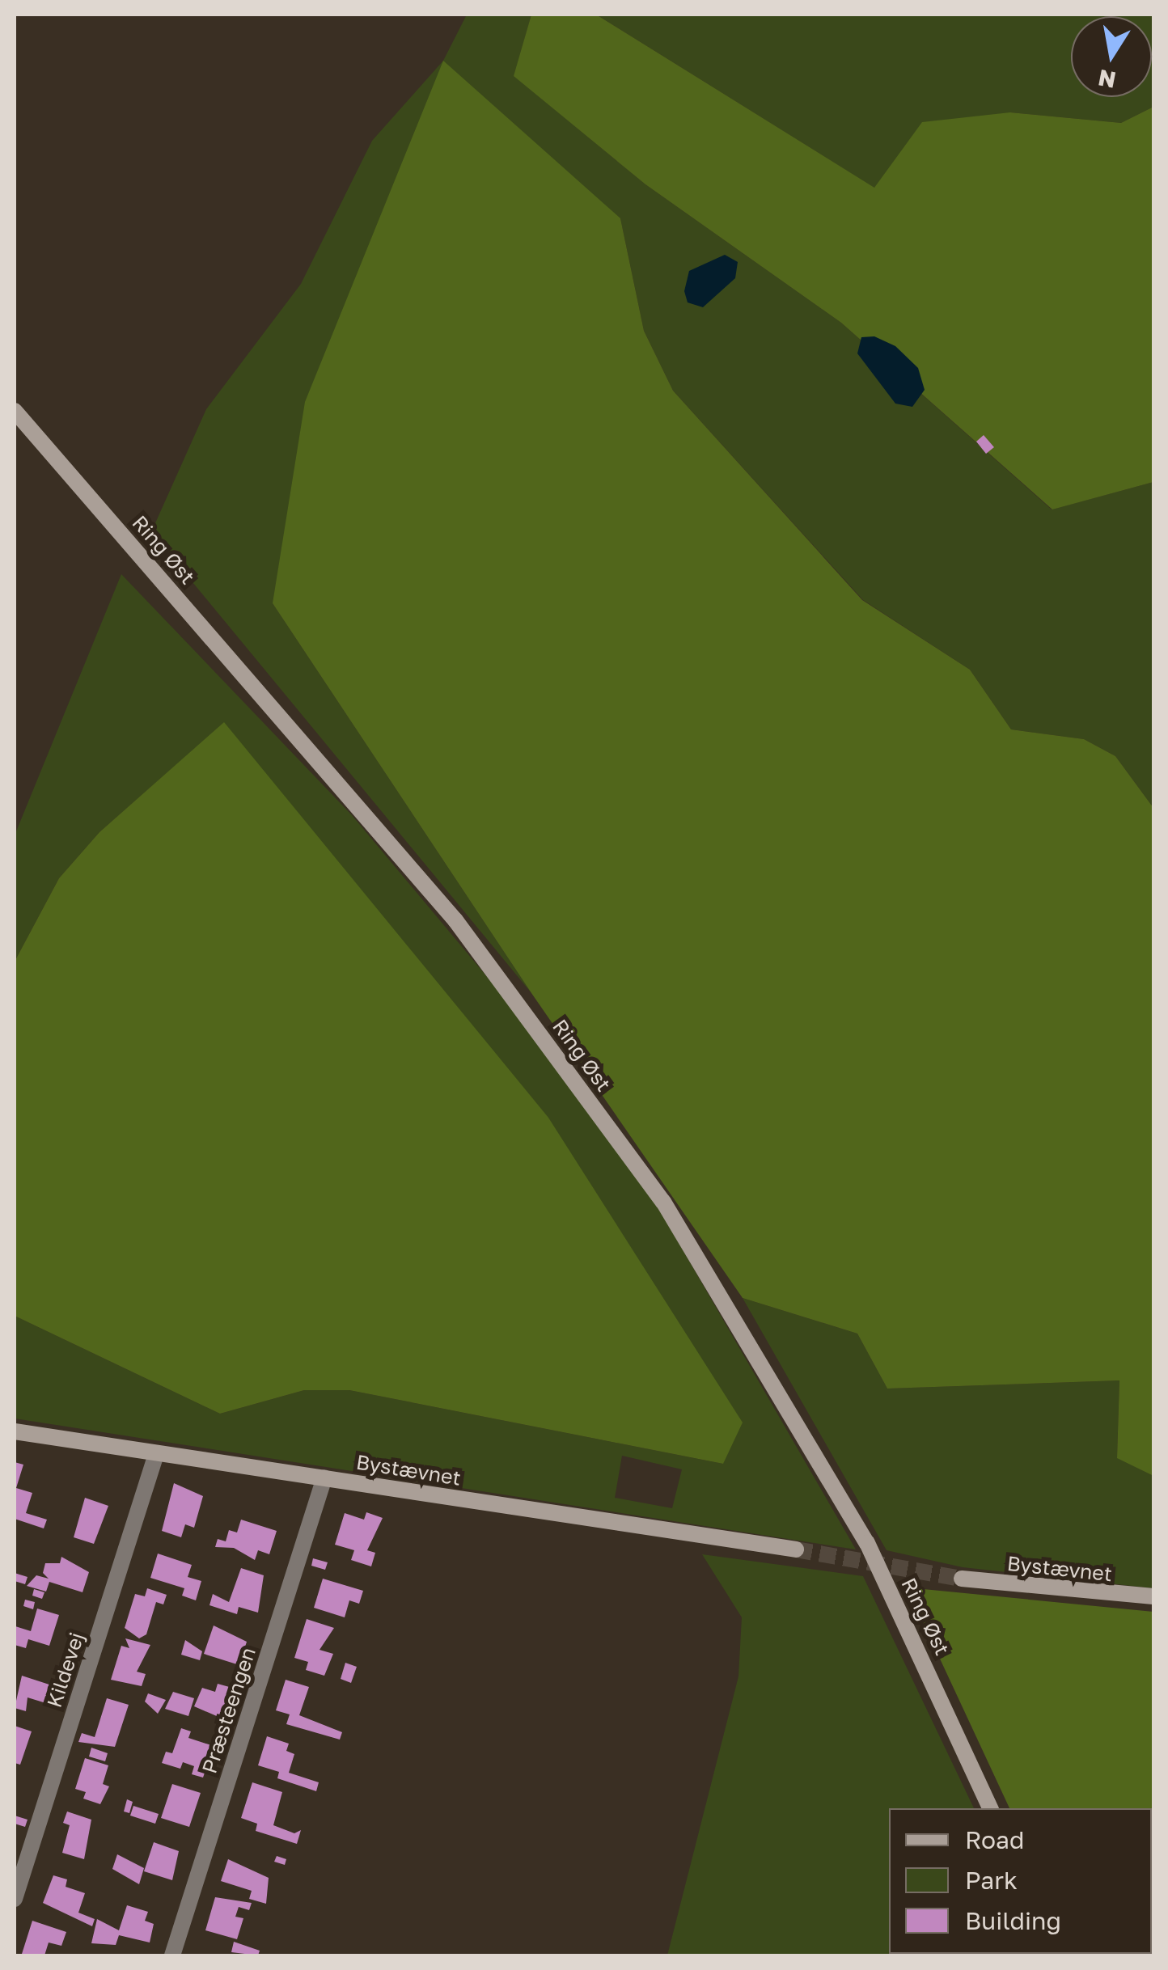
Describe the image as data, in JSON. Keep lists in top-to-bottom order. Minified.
{"streets":{"main road":["Ring Øst","Bystævnet"],"street":["Kildevej","Præsteengen"]},"crossings":[["Bystævnet","Kildevej"],["Bystævnet","Præsteengen"]],"legend":["Road","Park","Building"],"north":"bottom"}
